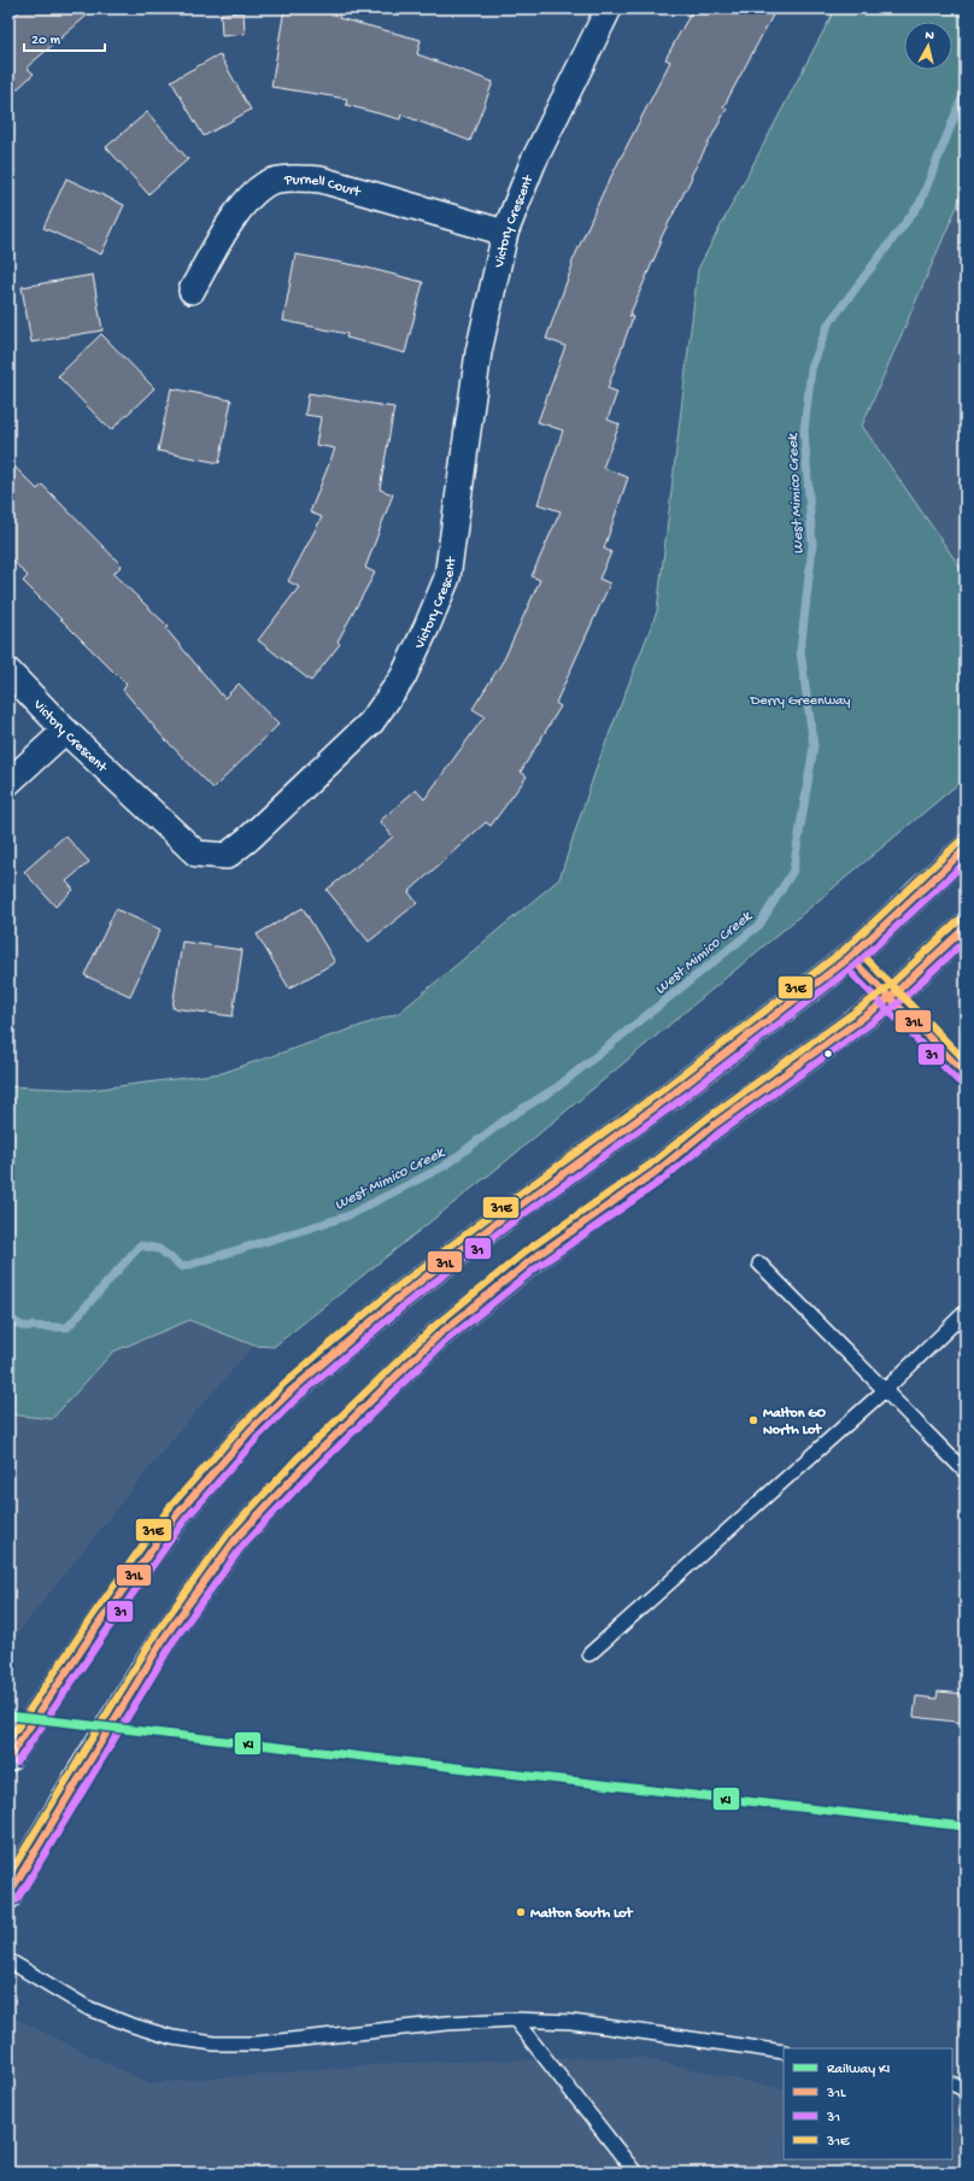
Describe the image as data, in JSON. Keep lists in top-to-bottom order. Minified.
{"streets":{"street":["Purnell Court","Victory Crescent"]},"crossings":[["Purnell Court","Victory Crescent"]],"water":["West Mimico Creek"],"parks":["Derry Greenway"],"places":["Malton GO North Lot","Malton South Lot"],"lines":["transit line 31E","transit line 31L","transit line 31","rail line KI"],"legend":["Railway KI","31L","31","31E"],"scale_bar":"20 m","north":"top"}
